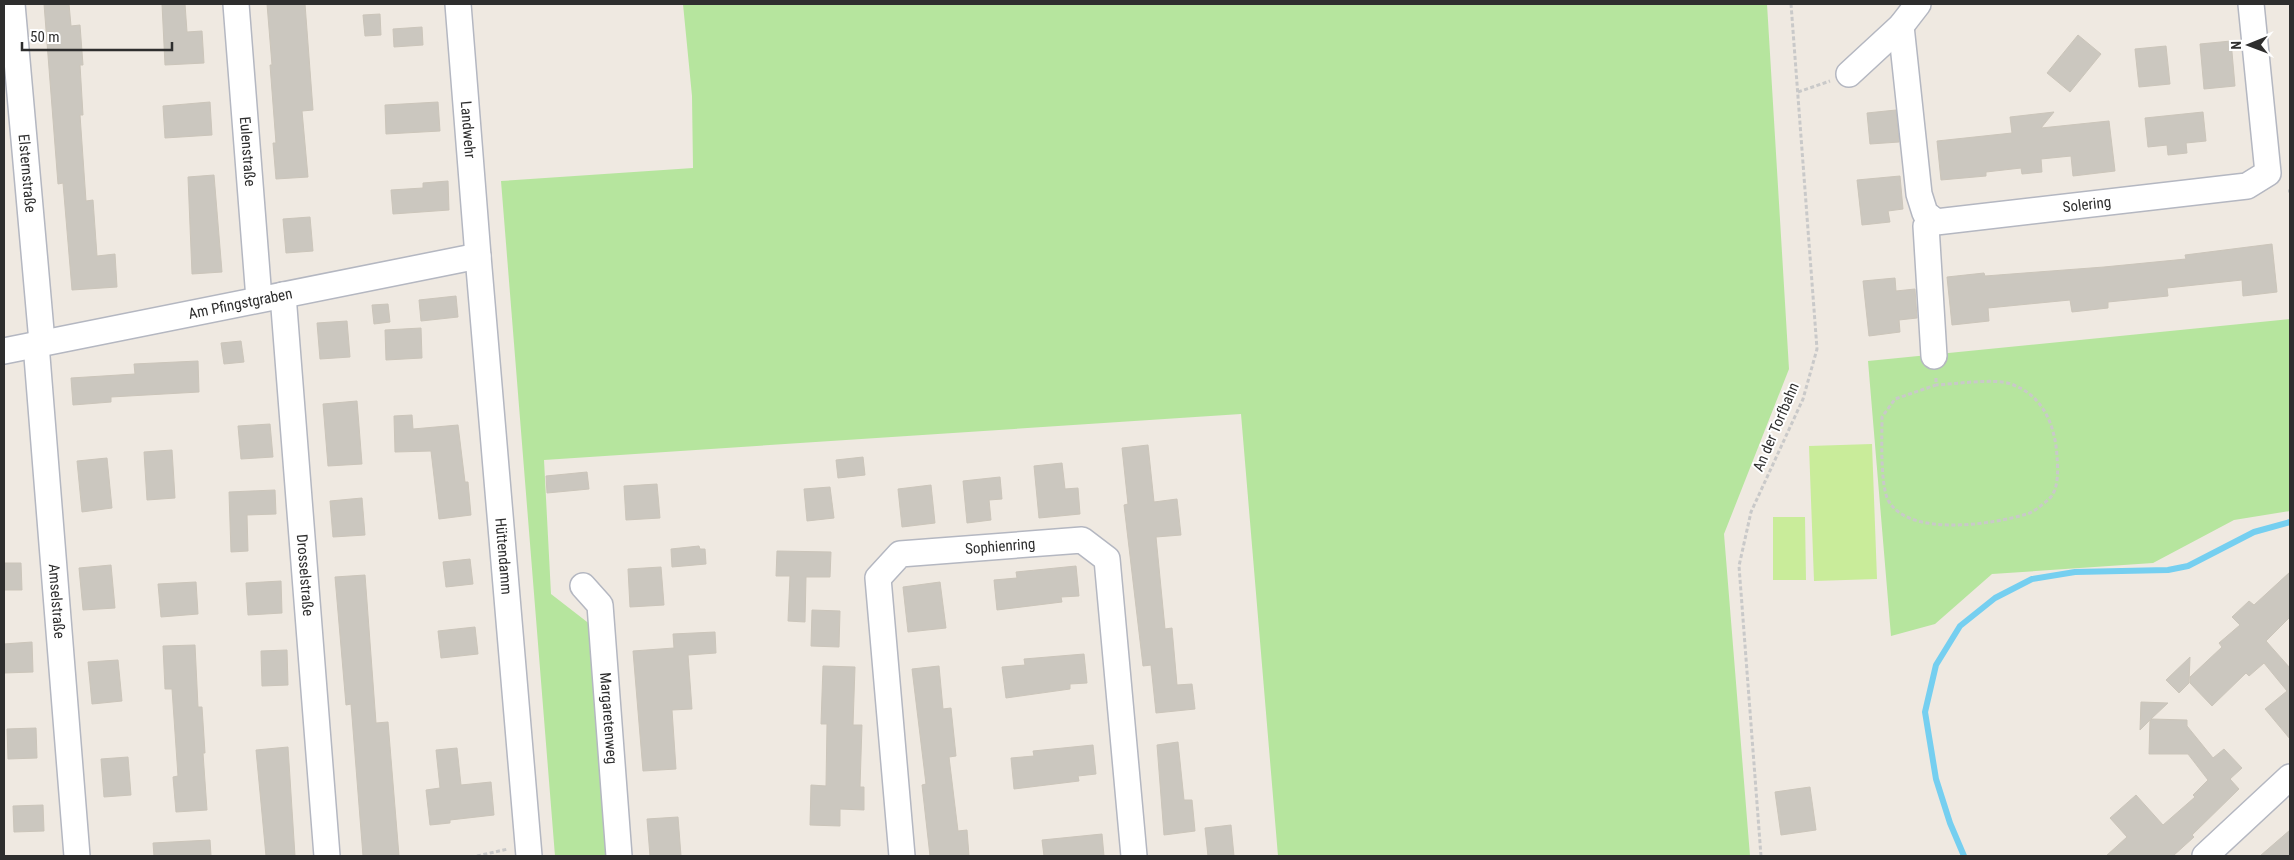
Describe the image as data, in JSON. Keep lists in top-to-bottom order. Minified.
{"streets":{"street":["Landwehr","Eulenstraße","Elsternstraße","Solering","Am Pfingstgraben","Sophienring","Hüttendamm","Drosselstraße","Amselstraße","Margaretenweg"],"path":["An der Torfbahn"]},"crossings":[["Landwehr","Am Pfingstgraben"],["Landwehr","Hüttendamm"],["Eulenstraße","Am Pfingstgraben"],["Eulenstraße","Drosselstraße"],["Elsternstraße","Am Pfingstgraben"],["Elsternstraße","Amselstraße"],["Am Pfingstgraben","Hüttendamm"],["Am Pfingstgraben","Drosselstraße"],["Am Pfingstgraben","Amselstraße"]],"scale_bar":"50 m","north":"left"}
